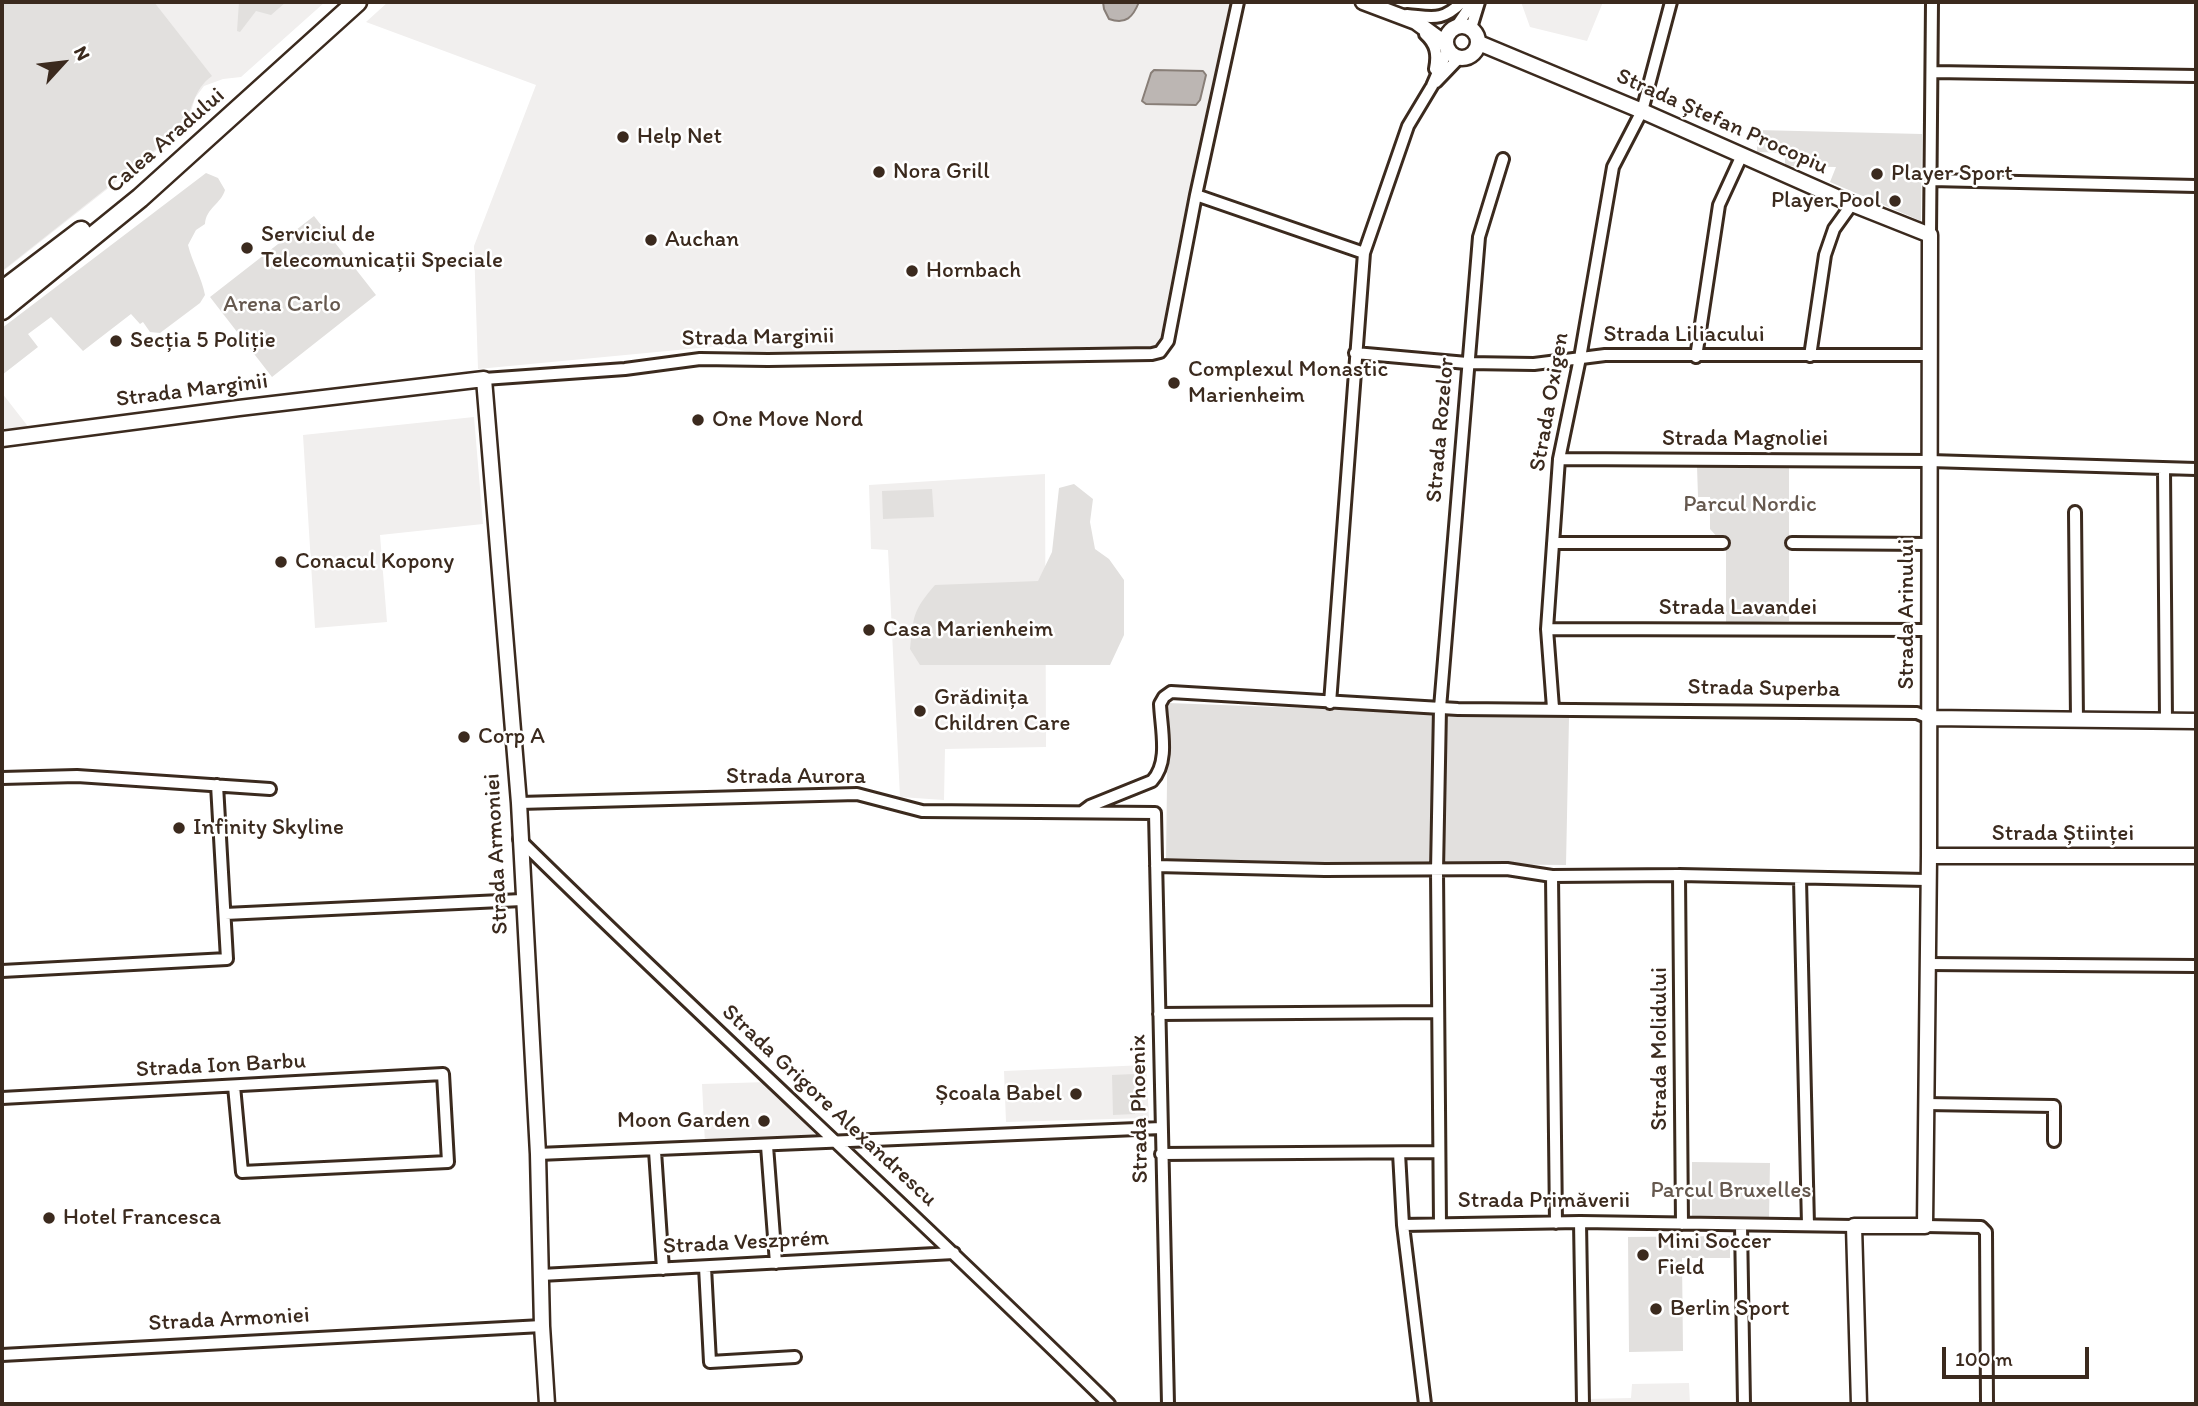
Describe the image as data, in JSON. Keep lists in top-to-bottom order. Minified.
{"streets":{"main road":["Calea Aradului"],"street":["Strada Ștefan Procopiu","Strada Liliacului","Strada Marginii","Strada Oxigen","Strada Rozelor","Strada Magnoliei","Strada Lavandei","Strada Arinului","Strada Superba","Strada Aurora","Strada Științei","Strada Armoniei","Strada Molidului","Strada Ion Barbu","Strada Grigore Alexandrescu","Strada Phoenix","Strada Primăverii","Strada Veszprém"]},"crossings":[["Strada Ștefan Procopiu","Strada Oxigen"],["Strada Ștefan Procopiu","Strada Arinului"],["Strada Liliacului","Strada Oxigen"],["Strada Liliacului","Strada Rozelor"],["Strada Liliacului","Strada Arinului"],["Strada Marginii","Strada Armoniei"],["Strada Oxigen","Strada Magnoliei"],["Strada Oxigen","Strada Lavandei"],["Strada Oxigen","Strada Superba"],["Strada Rozelor","Strada Superba"],["Strada Rozelor","Strada Primăverii"],["Strada Magnoliei","Strada Arinului"],["Strada Lavandei","Strada Arinului"],["Strada Arinului","Strada Superba"],["Strada Arinului","Strada Științei"],["Strada Arinului","Strada Primăverii"],["Strada Superba","Strada Aurora"],["Strada Aurora","Strada Armoniei"],["Strada Aurora","Strada Phoenix"],["Strada Armoniei","Strada Grigore Alexandrescu"],["Strada Armoniei","Strada Veszprém"],["Strada Molidului","Strada Primăverii"],["Strada Grigore Alexandrescu","Strada Veszprém"]],"parks":["Arena Carlo","Parcul Nordic","Parcul Bruxelles"],"places":["Help Net","Nora Grill","Player Sport","Player Pool","Auchan","Serviciul de Telecomunicații Speciale","Hornbach","Secția 5 Poliție","Complexul Monastic Marienheim","One Move Nord","Conacul Kopony","Casa Marienheim","Grădinița Children Care","Corp A","Infinity Skyline","Școala Babel","Moon Garden","Hotel Francesca","Mini Soccer Field","Berlin Sport"],"scale_bar":"100 m","north":"top right"}
